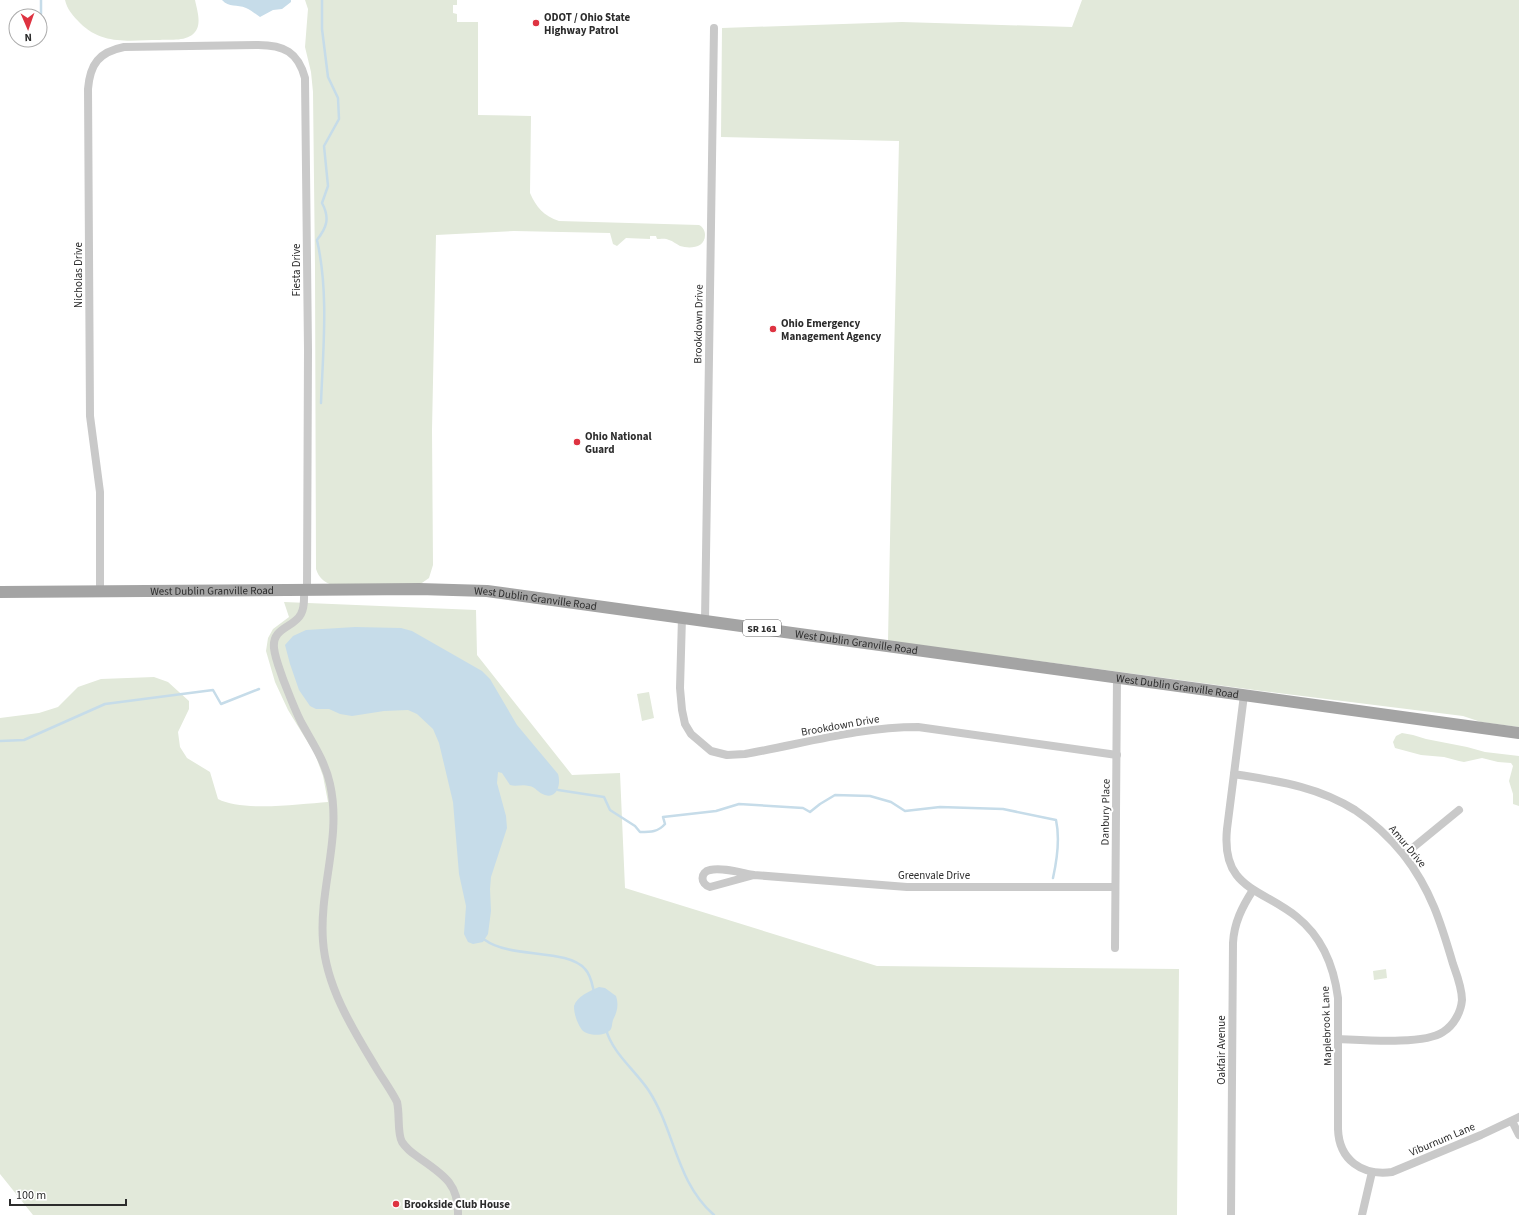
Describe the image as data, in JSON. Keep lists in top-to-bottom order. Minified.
{"streets":{"main road":["West Dublin Granville Road","SR 161"],"street":["Fiesta Drive","Nicholas Drive","Brookdown Drive","Danbury Place","Amur Drive","Greenvale Drive","Maplebrook Lane","Oakfair Avenue","Viburnum Lane"]},"crossings":[["Fiesta Drive","Nicholas Drive"],["Fiesta Drive","West Dublin Granville Road"],["Nicholas Drive","West Dublin Granville Road"],["Brookdown Drive","West Dublin Granville Road"],["Brookdown Drive","Danbury Place"],["West Dublin Granville Road","Danbury Place"],["West Dublin Granville Road","Maplebrook Lane"],["Danbury Place","Greenvale Drive"],["Amur Drive","Maplebrook Lane"],["Maplebrook Lane","Oakfair Avenue"],["Maplebrook Lane","Viburnum Lane"]],"places":["ODOT / Ohio State Highway Patrol","Ohio Emergency Management Agency","Ohio National Guard","Brookside Club House"],"scale_bar":"100 m","north":"bottom"}
